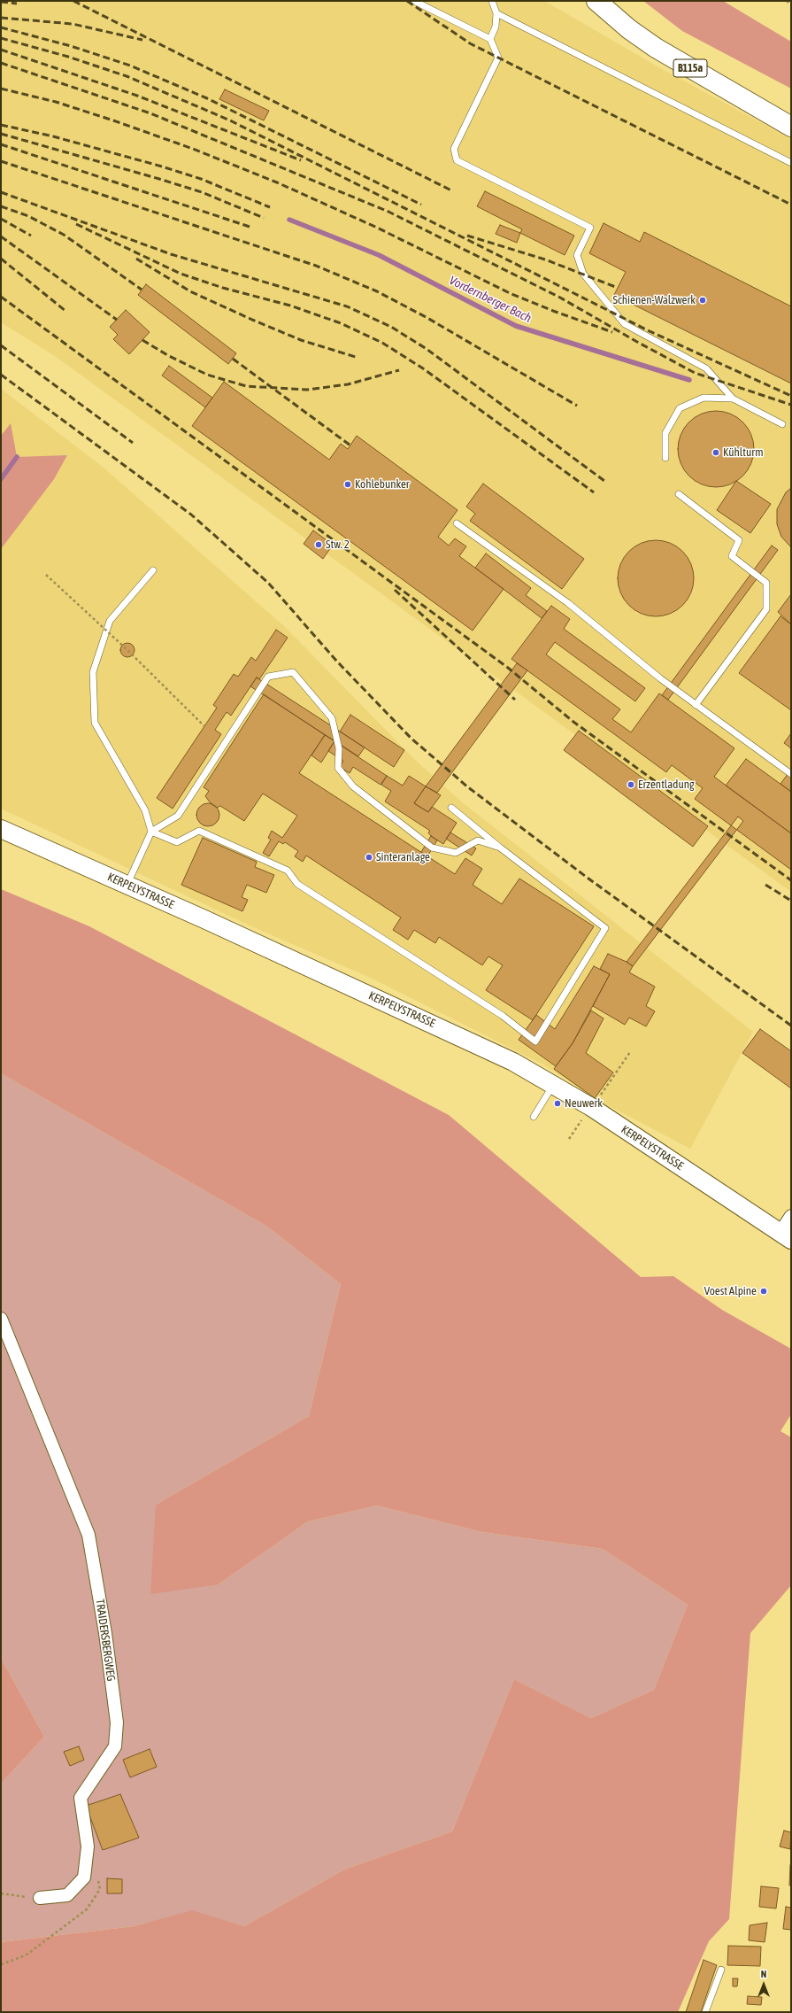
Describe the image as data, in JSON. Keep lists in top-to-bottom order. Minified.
{"streets":{"main road":["B115a","KERPELYSTRASSE"],"street":["TRAIDERSBERGWEG"]},"water":["Vordernberger Bach"],"places":["Schienen-Walzwerk","Kühlturm","Kohlebunker","Stw. 2","Erzentladung","Sinteranlage","Neuwerk","Voest Alpine"],"north":"top"}
